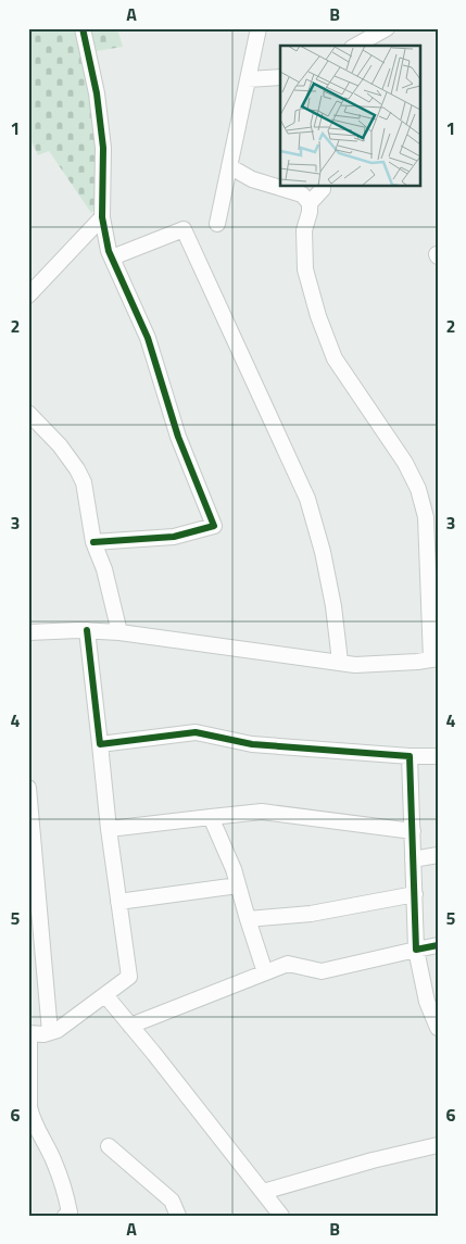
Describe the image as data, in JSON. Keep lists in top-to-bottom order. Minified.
{"grid":{"columns":["A","B"],"rows":["1","2","3","4","5","6"]}}
